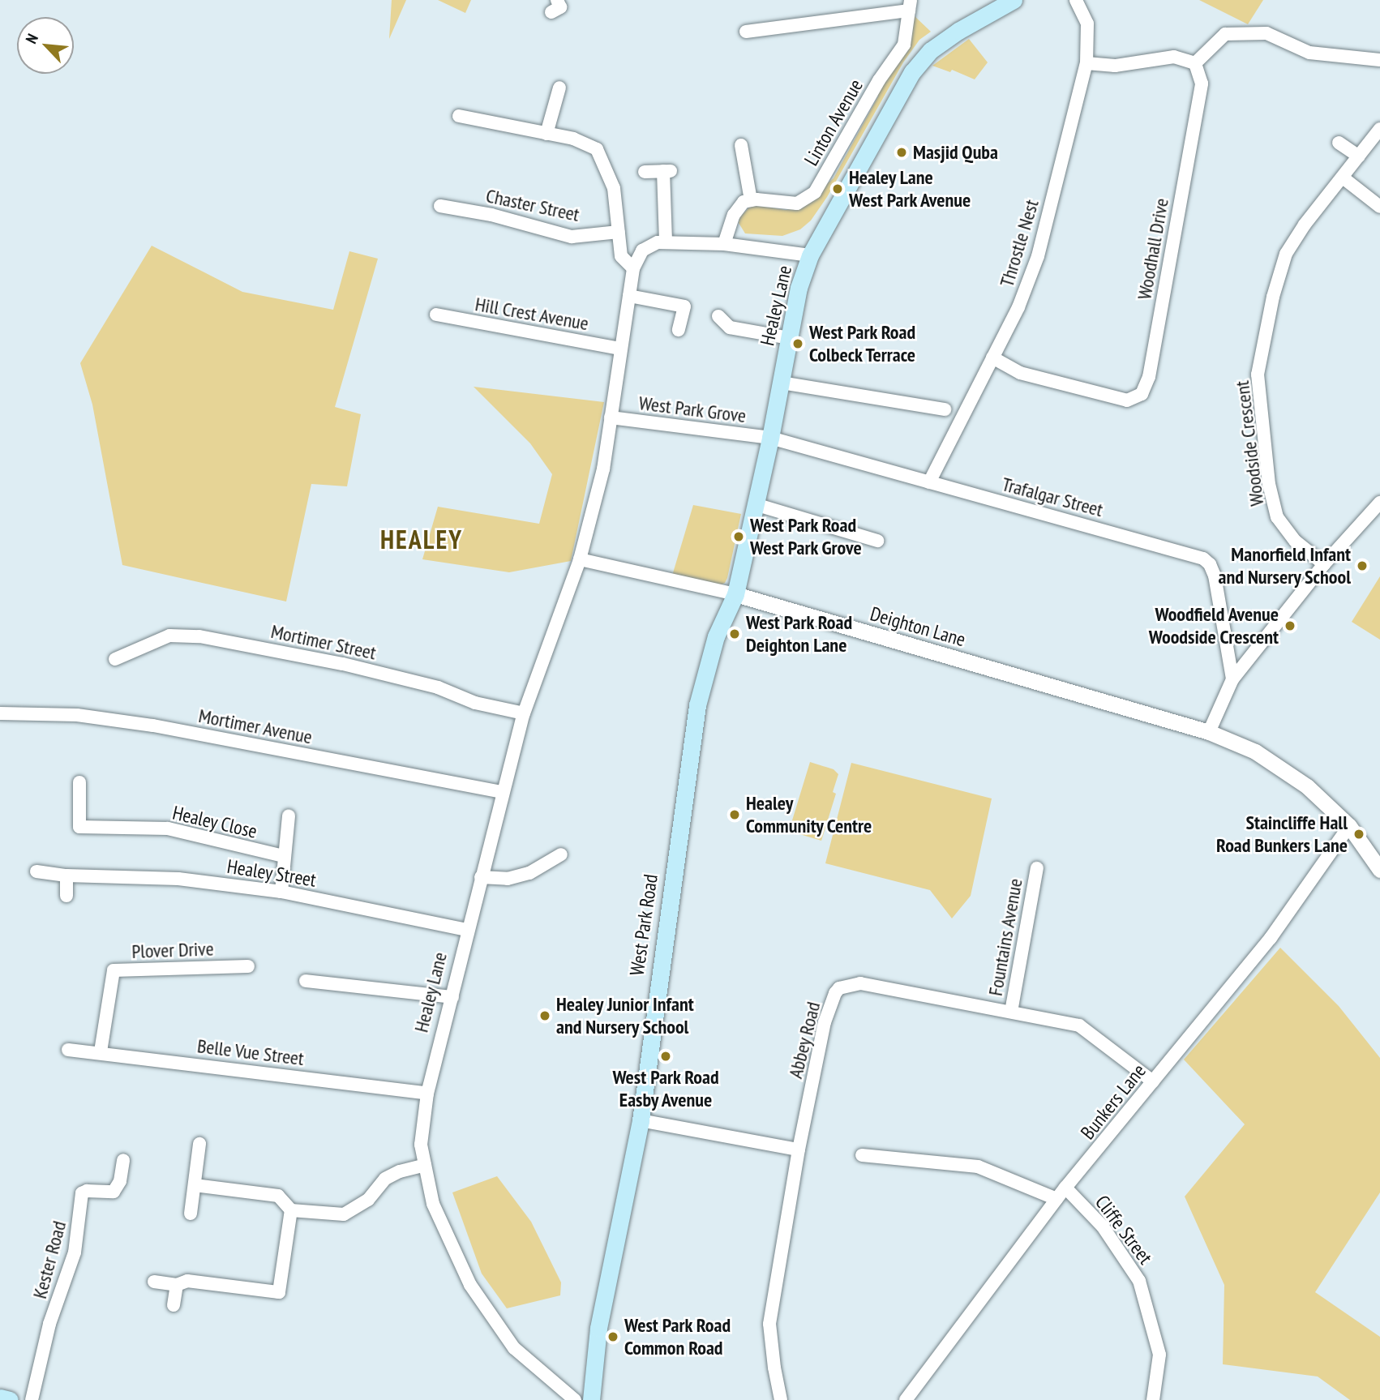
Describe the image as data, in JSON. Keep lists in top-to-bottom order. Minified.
{"streets":{"main road":["Healey Lane","West Park Road"],"street":["Linton Avenue","Chaster Street","Throstle Nest","Woodhall Drive","Hill Crest Avenue","West Park Grove","Woodside Crescent","Trafalgar Street","Deighton Lane","Mortimer Street","Mortimer Avenue","Healey Close","Healey Street","Fountains Avenue","Plover Drive","Abbey Road","Belle Vue Street","Bunkers Lane","Cliffe Street","Kester Road"]},"crossings":[["Throstle Nest","Woodhall Drive"],["Throstle Nest","Trafalgar Street"],["Healey Lane","Hill Crest Avenue"],["Healey Lane","West Park Grove"],["Healey Lane","Trafalgar Street"],["Healey Lane","Deighton Lane"],["Healey Lane","Mortimer Street"],["Healey Lane","Mortimer Avenue"],["Healey Lane","Healey Street"],["Healey Lane","West Park Road"],["Healey Lane","Belle Vue Street"],["West Park Grove","Trafalgar Street"],["Deighton Lane","West Park Road"],["Deighton Lane","Bunkers Lane"],["Healey Close","Healey Street"],["Fountains Avenue","Abbey Road"],["Plover Drive","Belle Vue Street"],["Abbey Road","Bunkers Lane"],["Bunkers Lane","Cliffe Street"]],"districts":["HEALEY"],"places":["Masjid Quba","Healey Lane West Park Avenue","West Park Road Colbeck Terrace","West Park Road West Park Grove","Manorfield Infant and Nursery School","Woodfield Avenue Woodside Crescent","West Park Road Deighton Lane","Healey Community Centre","Staincliffe Hall Road Bunkers Lane","Healey Junior Infant and Nursery School","West Park Road Easby Avenue","West Park Road Common Road"],"north":"top left"}
